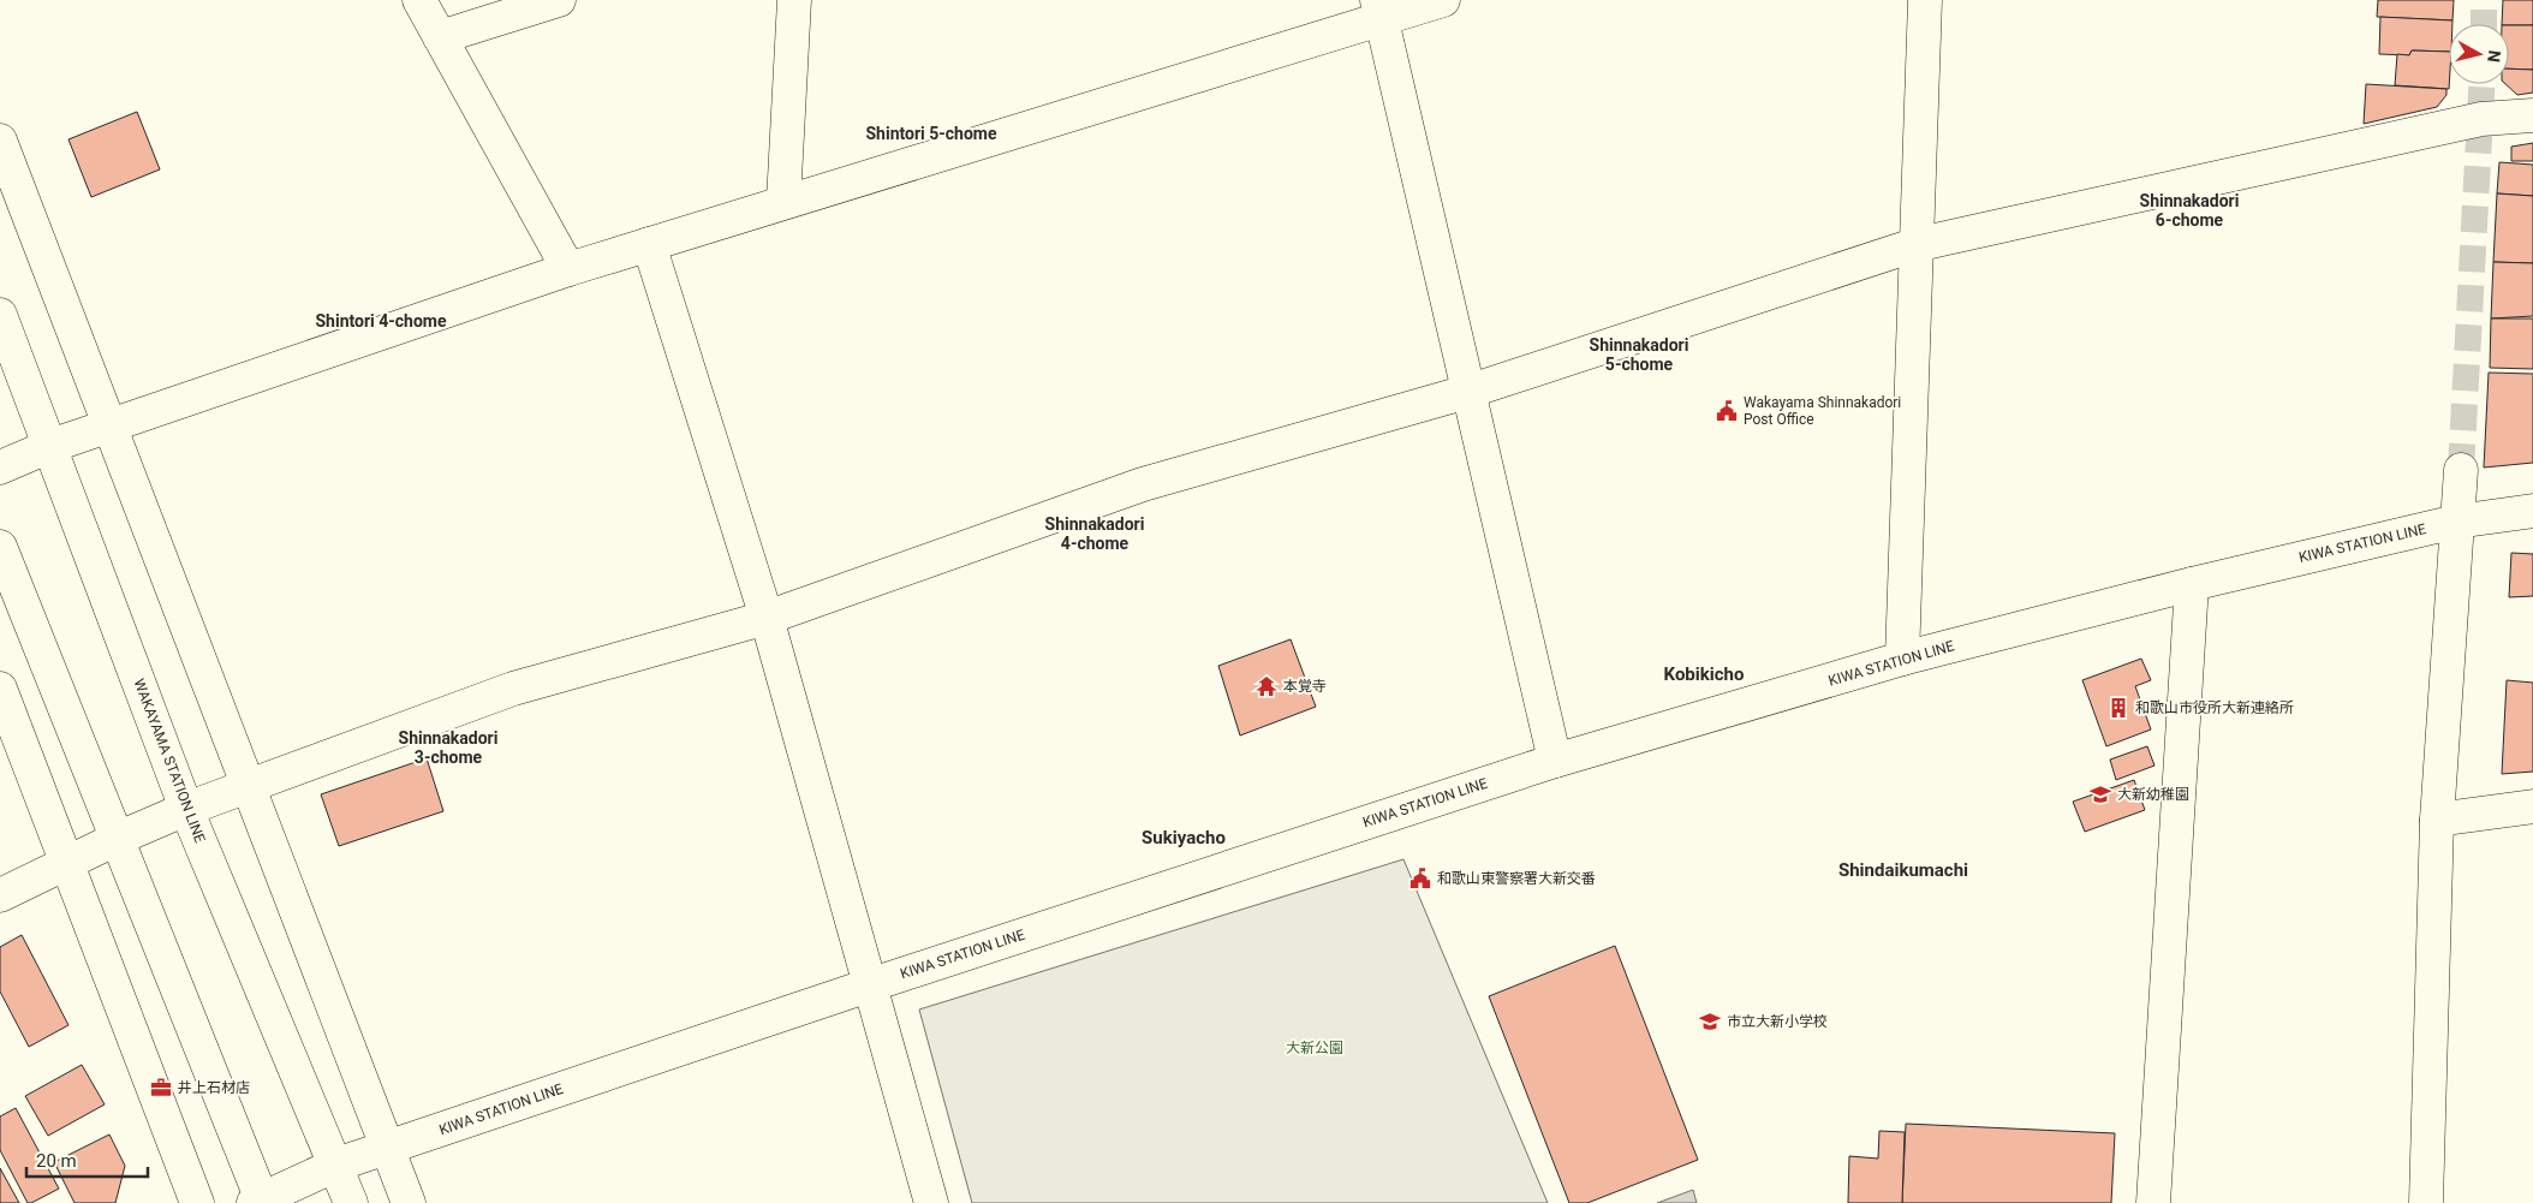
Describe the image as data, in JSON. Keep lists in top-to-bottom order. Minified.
{"streets":{"street":["KIWA STATION LINE","WAKAYAMA STATION LINE"]},"crossings":[["KIWA STATION LINE","WAKAYAMA STATION LINE"]],"districts":["Shintori 5-chome","Shinnakadori 6-chome","Shintori 4-chome","Shinnakadori 5-chome","Shinnakadori 4-chome","Kobikicho","Shinnakadori 3-chome","Sukiyacho","Shindaikumachi"],"parks":["大新公園"],"places":{"public building":["Wakayama Shinnakadori Post Office","和歌山東警察署大新交番"],"temple":["本覚寺"],"building":["和歌山市役所大新連絡所"],"school or university":["大新幼稚園","市立大新小学校"],"office":["井上石材店"]},"scale_bar":"20 m","north":"right"}
